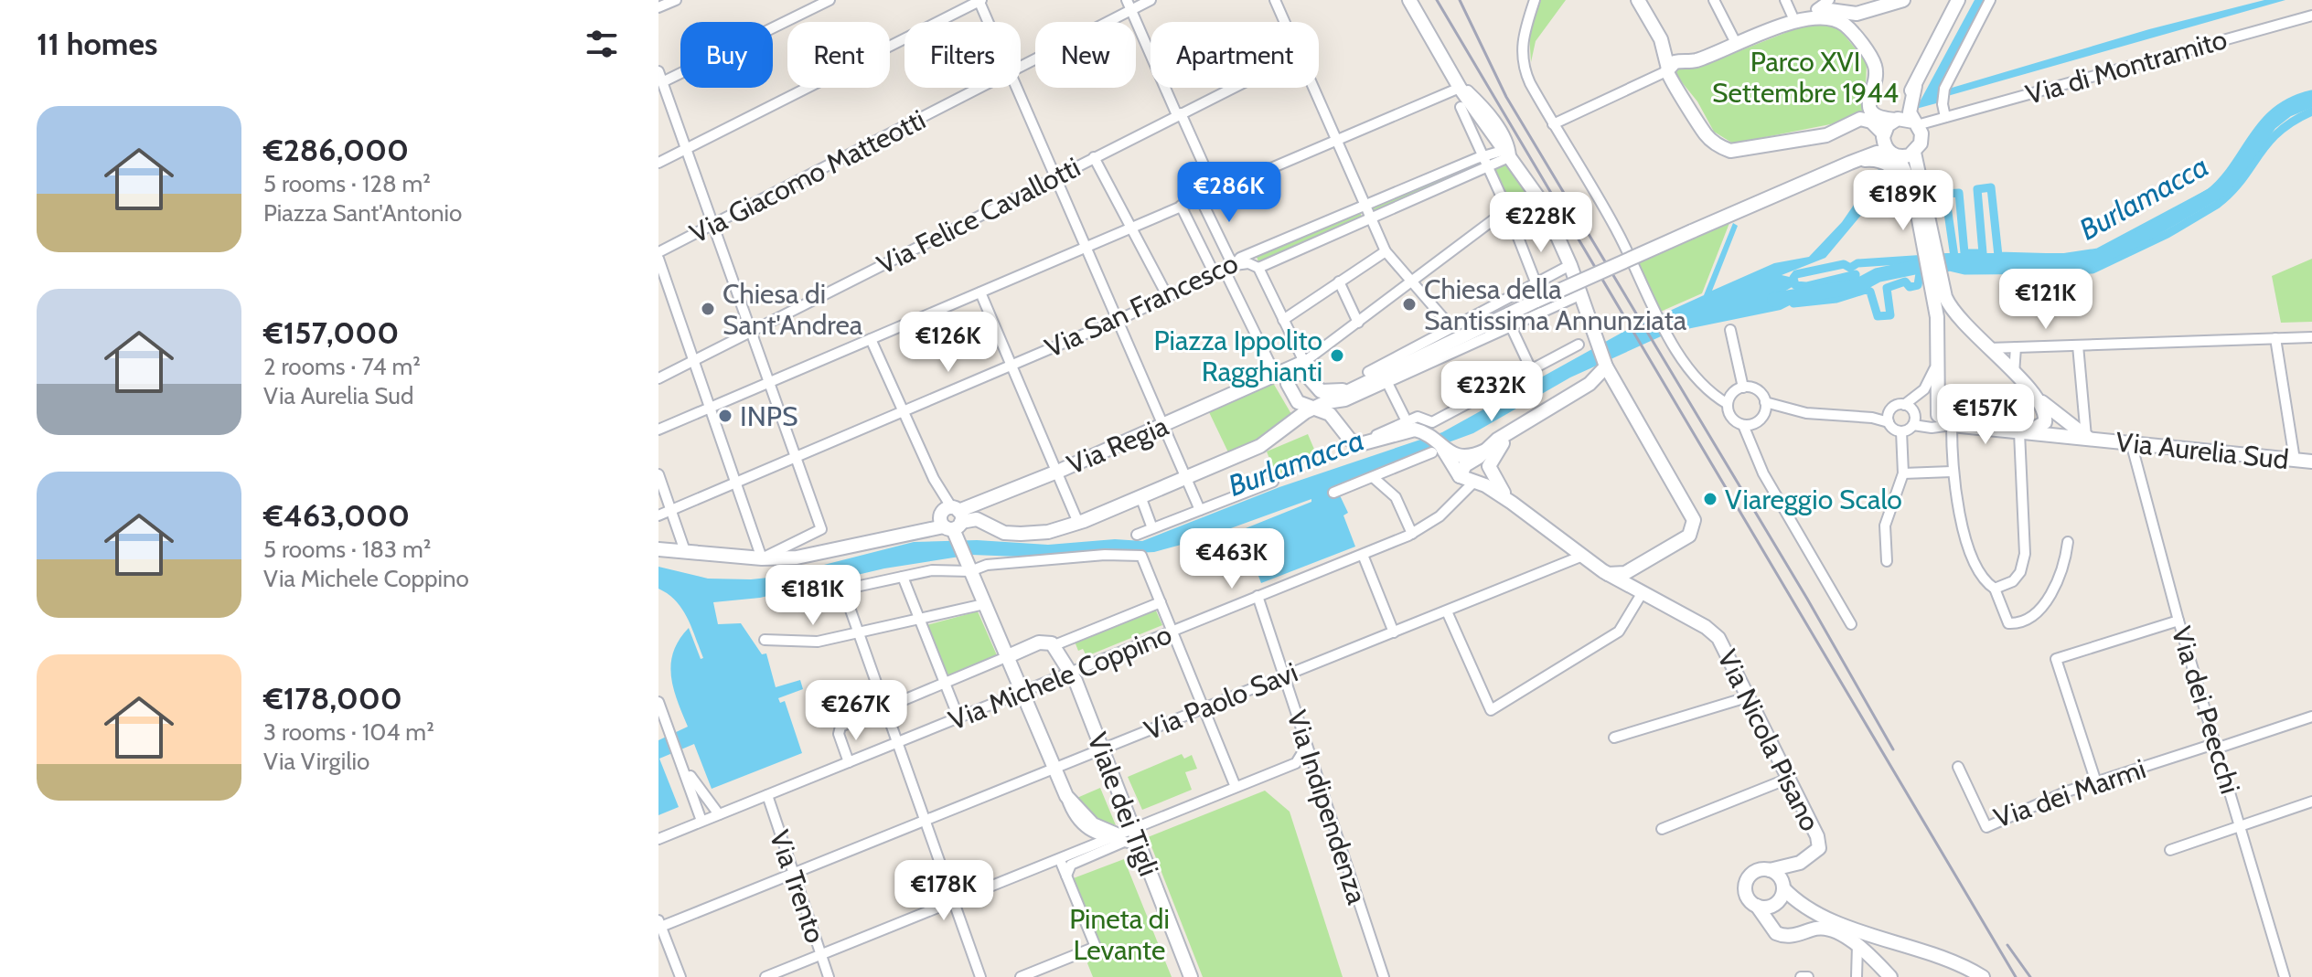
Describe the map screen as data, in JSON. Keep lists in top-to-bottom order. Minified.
{"streets":{"street":["Via di Montramito","Via Giacomo Matteotti","Via Felice Cavallotti","Via San Francesco","Via Regia","Via Aurelia Sud","Via Michele Coppino","Via Paolo Savi","Via dei Peecchi","Via Nicola Pisano","Via dei Marmi","Viale dei Tigli","Via Indipendenza","Via Trento"]},"crossings":[["Via Aurelia Sud","Via dei Peecchi"],["Via Michele Coppino","Viale dei Tigli"],["Via Michele Coppino","Via Indipendenza"],["Via Michele Coppino","Via Trento"],["Via Paolo Savi","Via Nicola Pisano"],["Via Paolo Savi","Viale dei Tigli"],["Via Paolo Savi","Via Indipendenza"],["Via Paolo Savi","Via Trento"],["Via dei Peecchi","Via dei Marmi"]],"water":["Burlamacca"],"parks":["Parco XVI Settembre 1944","Pineta di Levante"],"places":["Chiesa della Santissima Annunziata","Chiesa di Sant'Andrea","Piazza Ippolito Ragghianti","INPS","Viareggio Scalo"],"page":{"heading":"11 homes","chip":["Buy","Rent","Filters","New","Apartment"],"list":[{"name":"€286,000","note":"5 rooms · 128 m² · Piazza Sant'Antonio"},{"name":"€157,000","note":"2 rooms · 74 m² · Via Aurelia Sud"},{"name":"€463,000","note":"5 rooms · 183 m² · Via Michele Coppino"},{"name":"€178,000","note":"3 rooms · 104 m² · Via Virgilio"}],"price":["€286K","€189K","€228K","€121K","€126K","€232K","€157K","€463K","€181K","€267K","€178K"]}}
